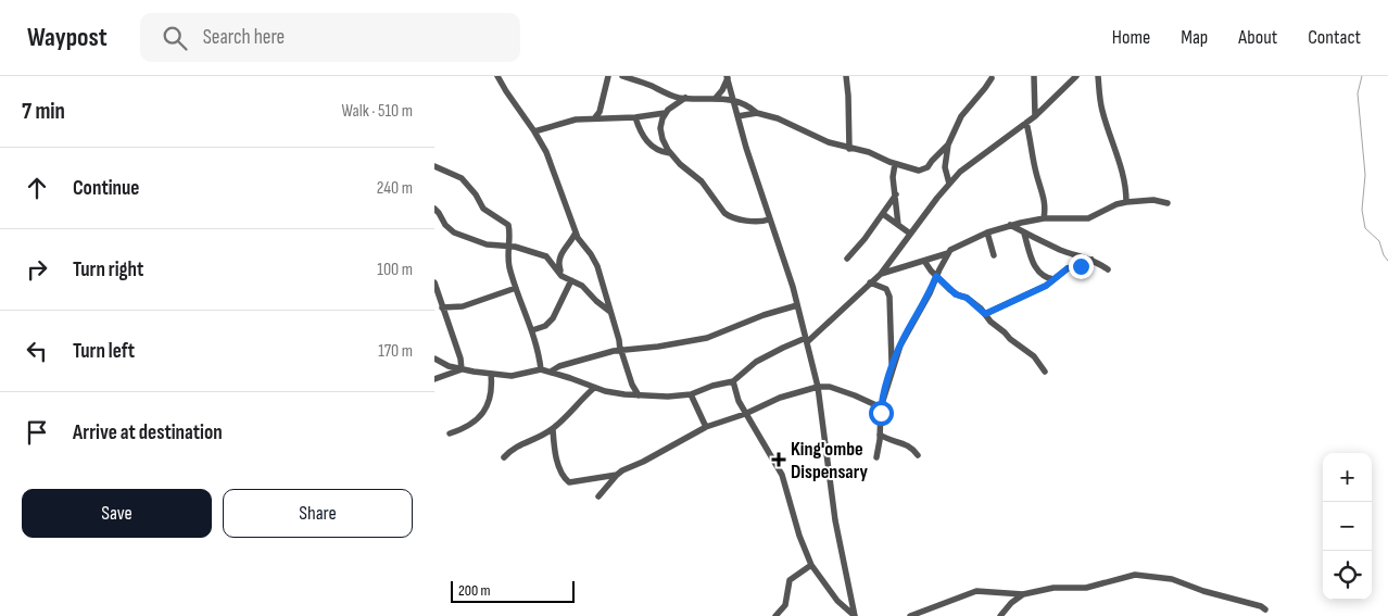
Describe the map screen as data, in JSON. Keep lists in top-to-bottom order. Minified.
{"places":{"health":["King'ombe Dispensary"]},"scale_bar":"200 m","page":{"header":"Waypost","search":"Search here","nav":["Home","Map","About","Contact"],"heading":["7 min","Walk · 510 m"],"list":[["Continue","240 m"],["Turn right","100 m"],["Turn left","170 m"],"Arrive at destination"],"map_buttons":["+","−"],"buttons":["Save","Share"],"scale":"200 m"}}
